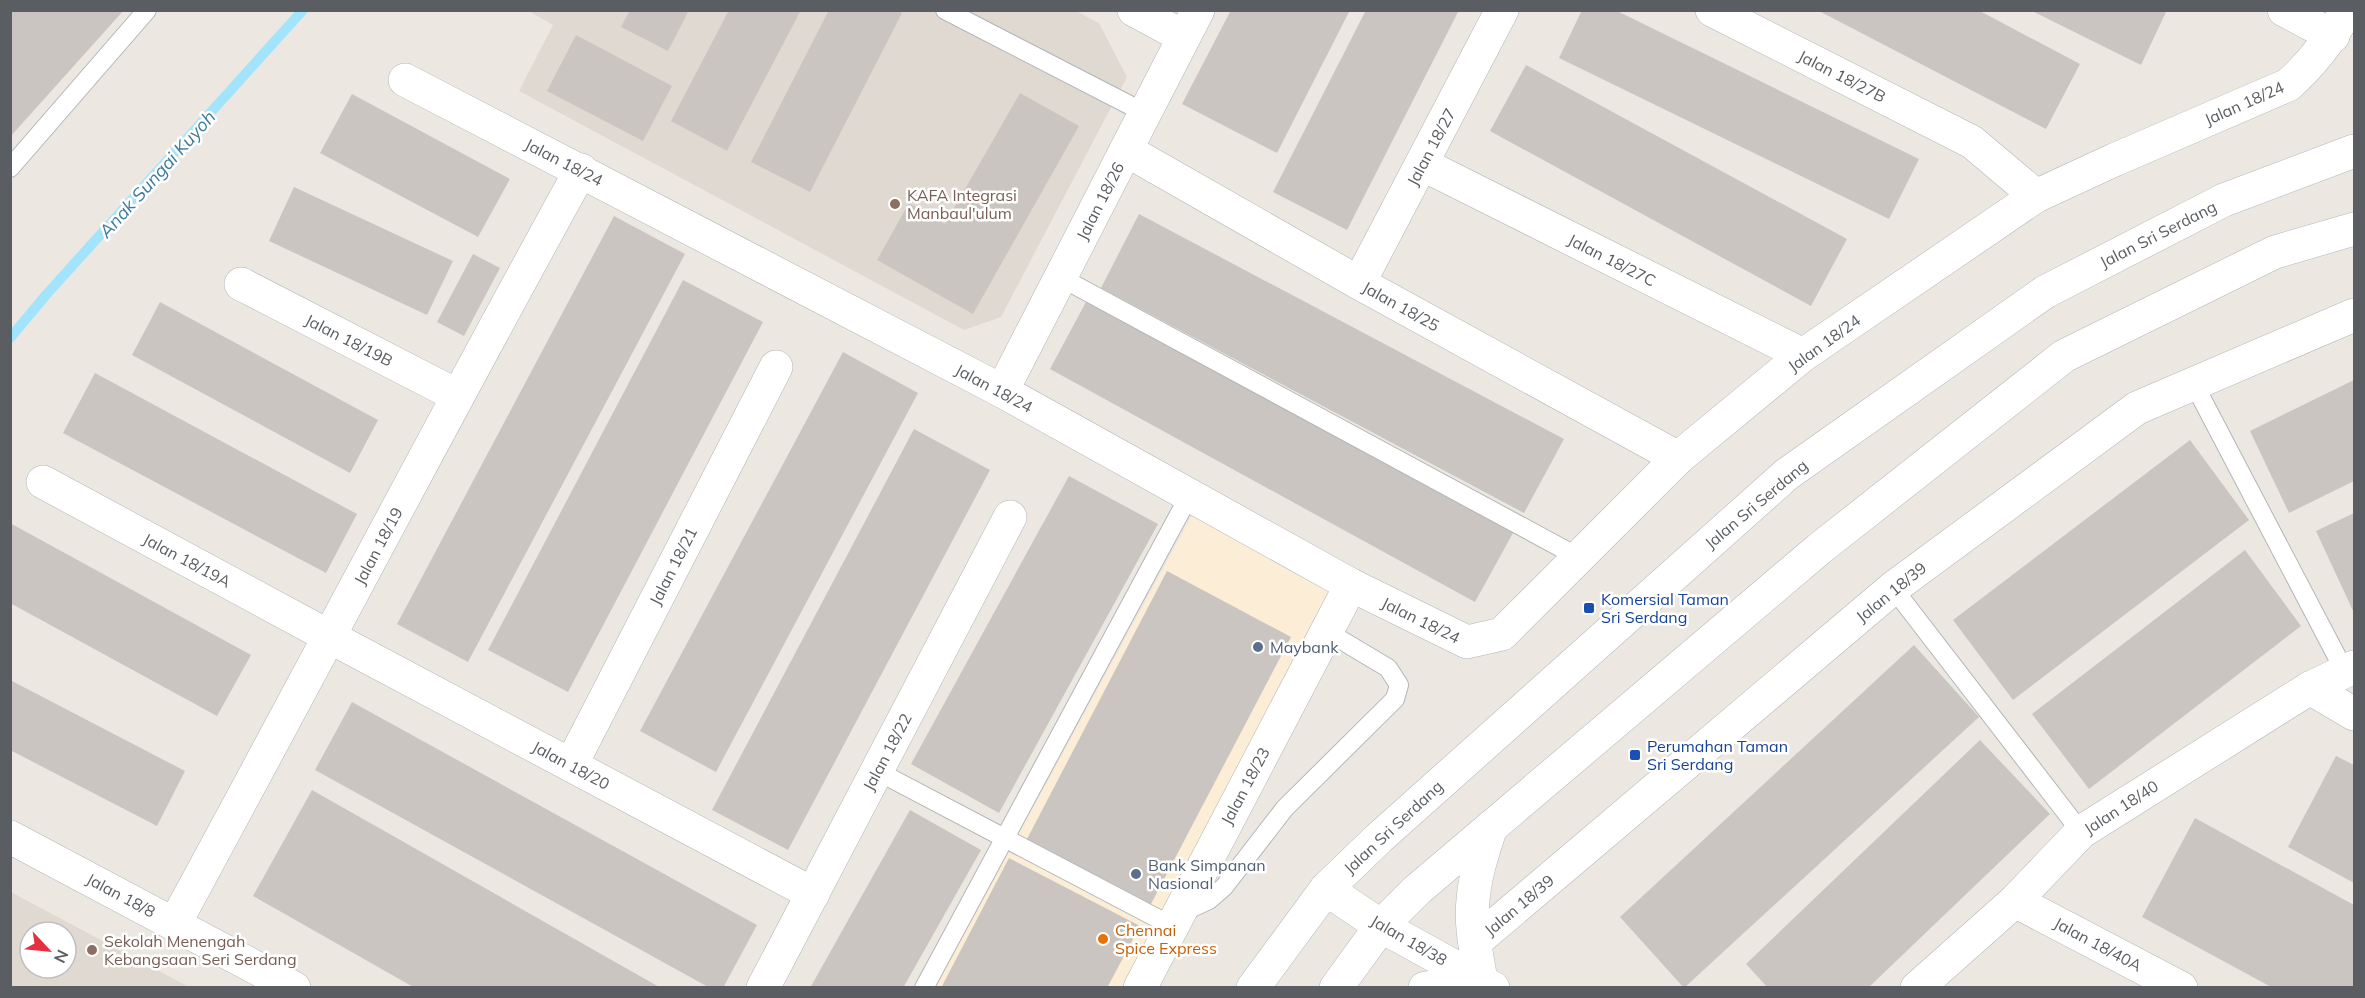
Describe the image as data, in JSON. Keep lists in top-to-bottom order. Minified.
{"streets":{"street":["Jalan 18/27B","Jalan 18/24","Jalan 18/27","Jalan 18/26","Jalan Sri Serdang","Jalan 18/27C","Jalan 18/25","Jalan 18/19B","Jalan 18/19","Jalan 18/19A","Jalan 18/21","Jalan 18/39","Jalan 18/22","Jalan 18/20","Jalan 18/23","Jalan 18/40","Jalan 18/8","Jalan 18/38","Jalan 18/40A"]},"crossings":[["Jalan 18/27B","Jalan 18/24"],["Jalan 18/24","Jalan 18/26"],["Jalan 18/24","Jalan 18/27C"],["Jalan 18/24","Jalan 18/25"],["Jalan 18/24","Jalan 18/19"],["Jalan 18/24","Jalan 18/23"],["Jalan 18/27","Jalan 18/27C"],["Jalan 18/27","Jalan 18/25"],["Jalan 18/26","Jalan 18/25"],["Jalan Sri Serdang","Jalan 18/38"],["Jalan 18/19B","Jalan 18/19"],["Jalan 18/19","Jalan 18/19A"],["Jalan 18/19","Jalan 18/20"],["Jalan 18/19","Jalan 18/8"],["Jalan 18/19A","Jalan 18/20"],["Jalan 18/21","Jalan 18/20"],["Jalan 18/22","Jalan 18/20"],["Jalan 18/40","Jalan 18/40A"]],"water":["Anak Sungai Kuyoh"],"places":{"other":["KAFA Integrasi Manbaul'ulum","Maybank","Bank Simpanan Nasional","Chennai Spice Express","Sekolah Menengah Kebangsaan Seri Serdang"],"transit":["Komersial Taman Sri Serdang","Perumahan Taman Sri Serdang"]},"north":"bottom right"}
